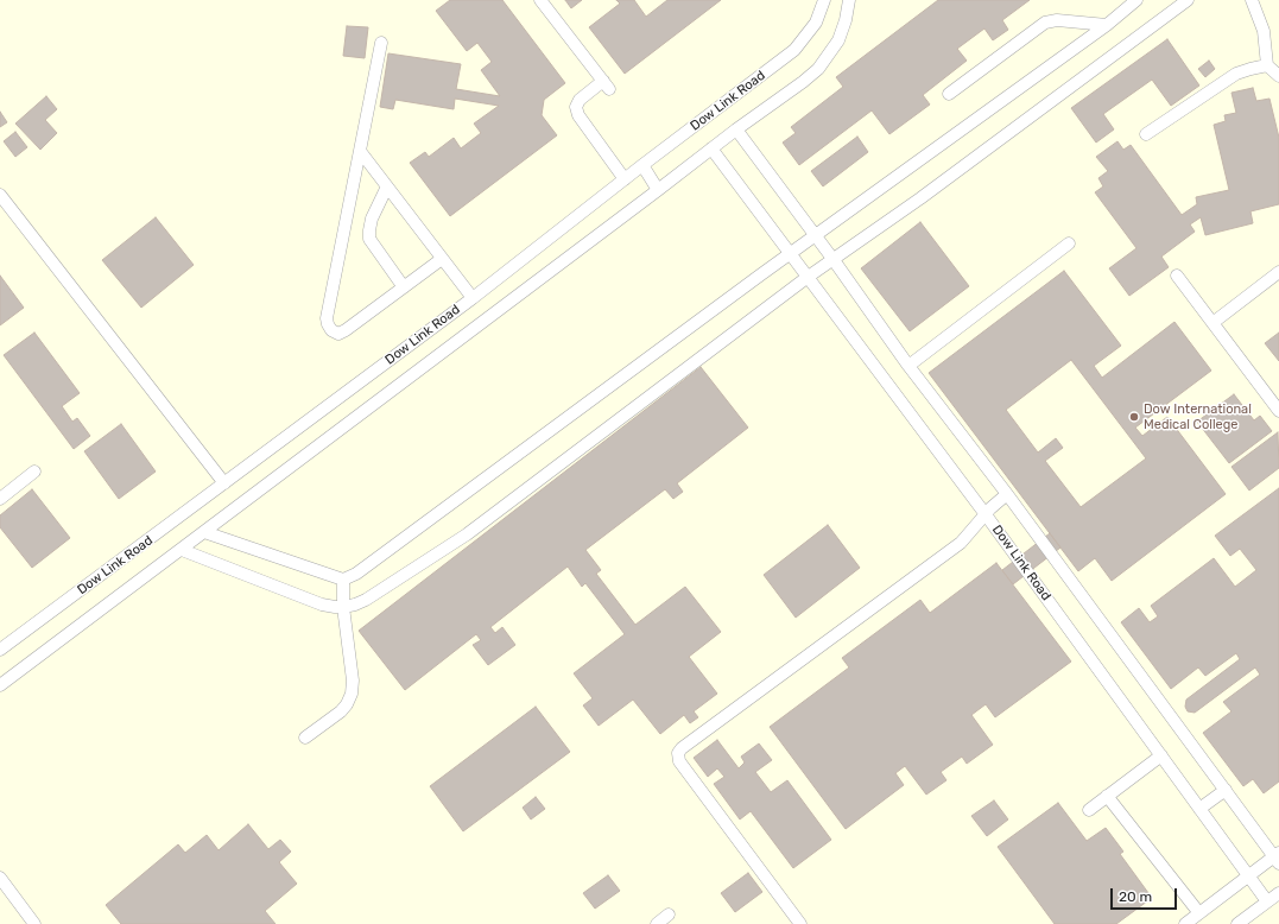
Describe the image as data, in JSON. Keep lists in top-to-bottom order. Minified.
{"streets":{"lane":["Dow Link Road"]},"places":["Dow International Medical College"],"scale_bar":"20 m"}
